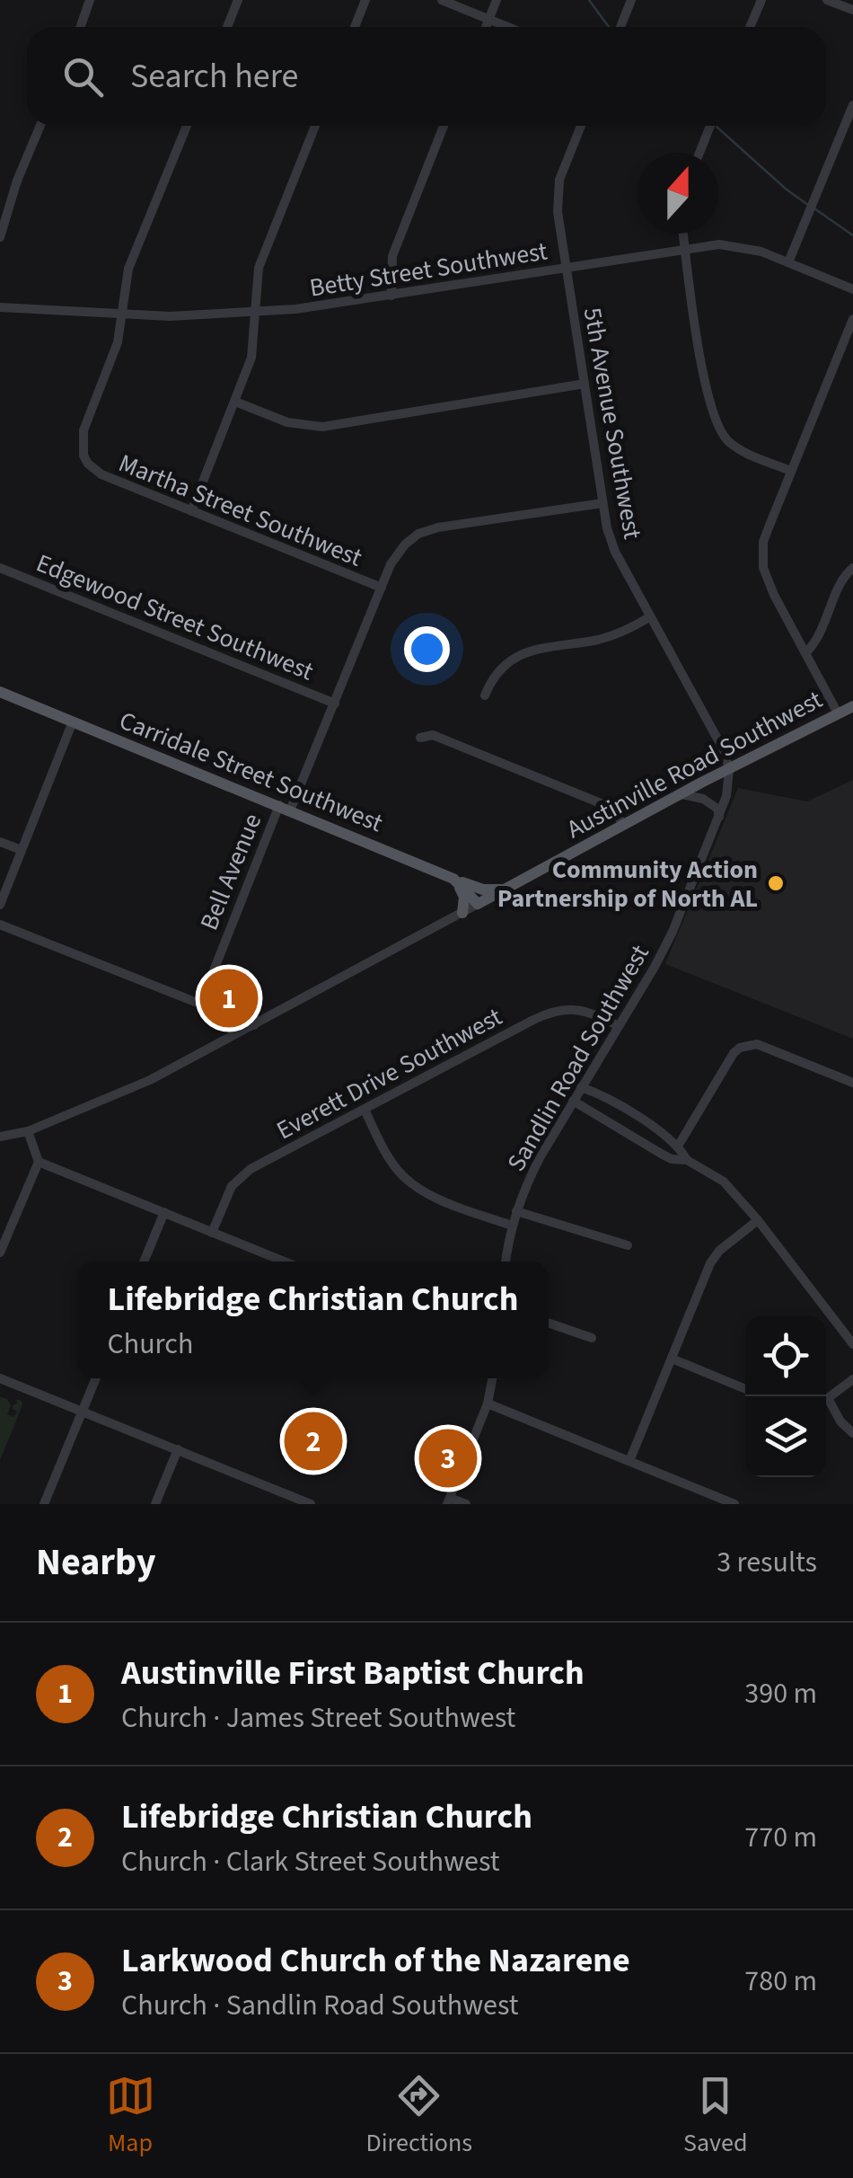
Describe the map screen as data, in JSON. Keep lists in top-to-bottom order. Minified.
{"streets":{"main road":["Austinville Road Southwest","Carridale Street Southwest"],"street":["Betty Street Southwest","5th Avenue Southwest","Martha Street Southwest","Edgewood Street Southwest","Bell Avenue","Sandlin Road Southwest","Everett Drive Southwest"]},"crossings":[["Betty Street Southwest","5th Avenue Southwest"],["Betty Street Southwest","Martha Street Southwest"],["5th Avenue Southwest","Austinville Road Southwest"],["5th Avenue Southwest","Bell Avenue"],["5th Avenue Southwest","Sandlin Road Southwest"],["Martha Street Southwest","Bell Avenue"],["Edgewood Street Southwest","Bell Avenue"],["Austinville Road Southwest","Carridale Street Southwest"],["Austinville Road Southwest","Sandlin Road Southwest"],["Carridale Street Southwest","Bell Avenue"],["Sandlin Road Southwest","Everett Drive Southwest"]],"places":["Community Action Partnership of North AL"],"north":"top","page":{"search":"Search here","pins":["1","2","3"],"popup":["Lifebridge Christian Church","Church"],"heading":["Nearby","3 results"],"list":[{"mark":"1","name":"Austinville First Baptist Church","note":"Church · James Street Southwest","value":"390 m"},{"mark":"2","name":"Lifebridge Christian Church","note":"Church · Clark Street Southwest","value":"770 m"},{"mark":"3","name":"Larkwood Church of the Nazarene","note":"Church · Sandlin Road Southwest","value":"780 m"}],"nav":["Map","Directions","Saved"]}}
